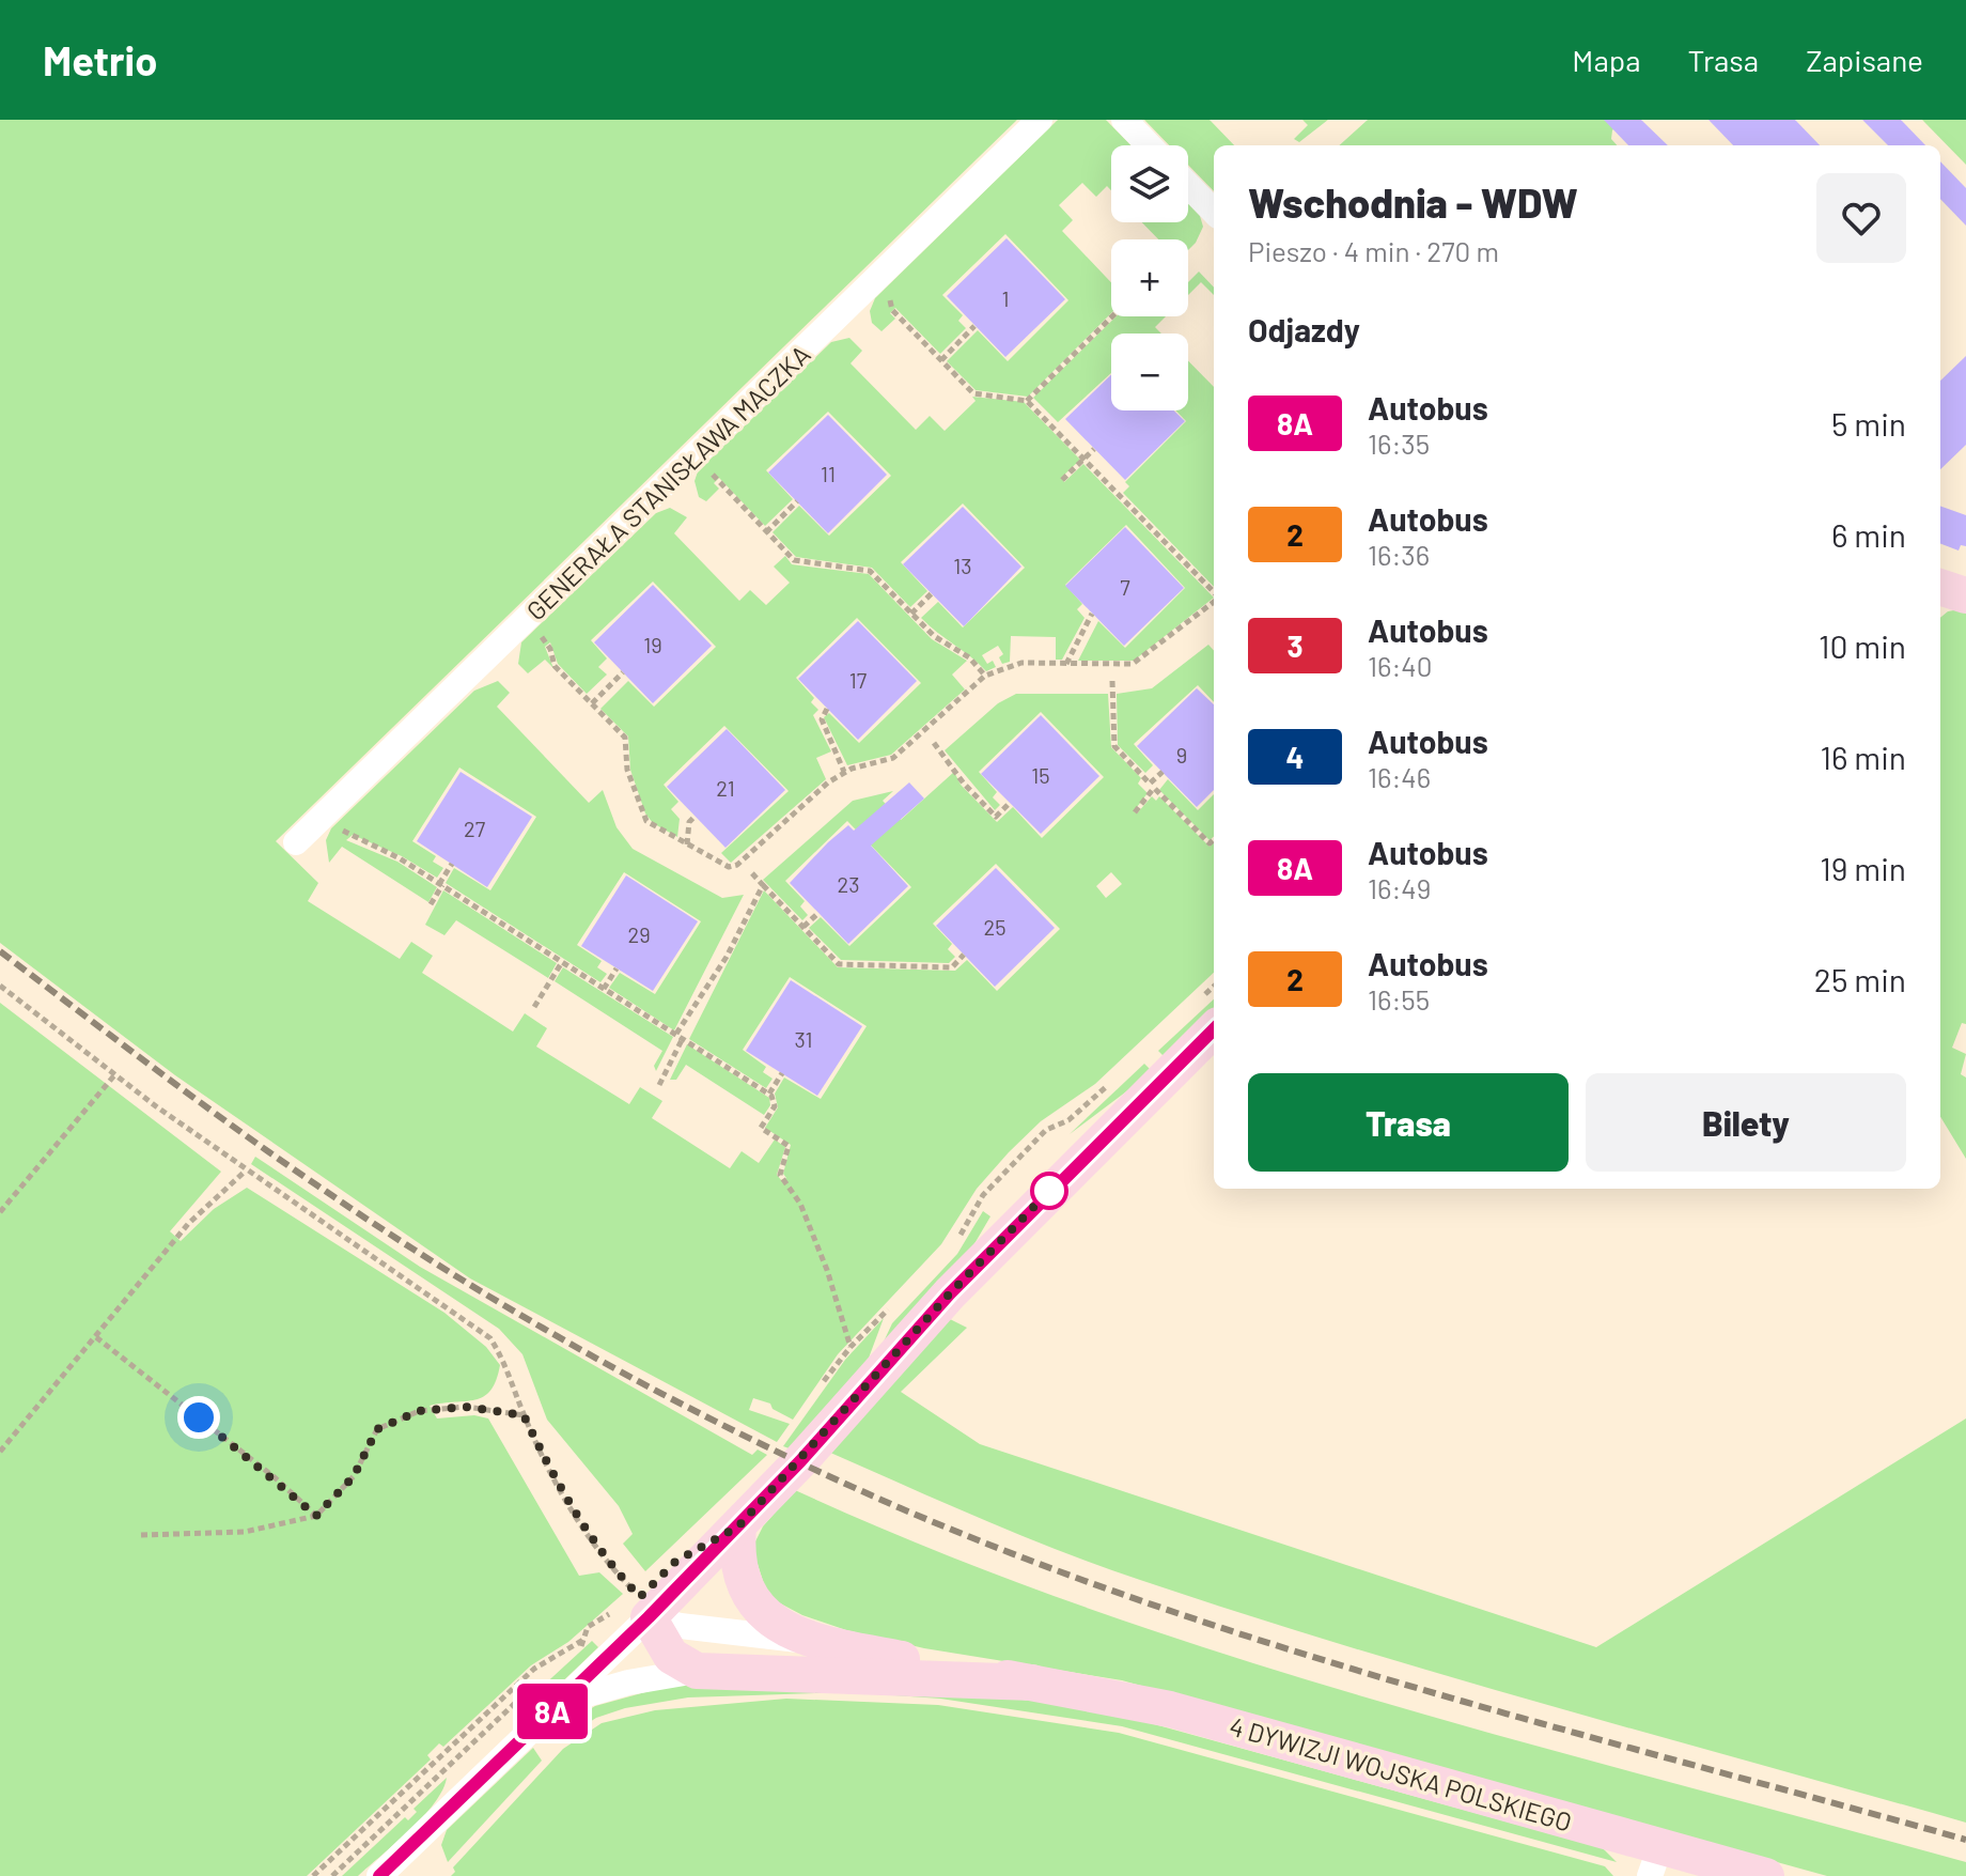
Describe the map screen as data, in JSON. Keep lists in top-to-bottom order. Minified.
{"streets":{"street":["GENERAŁA STANISŁAWA MACZKA","4 DYWIZJI WOJSKA POLSKIEGO"]},"lines":["bus line 8A"],"house_numbers":["1","11","13","7","19","17","9","15","21","27","23","25","29","31"],"page":{"header":"Metrio","nav":["Mapa","Trasa","Zapisane"],"on_map":"8A","map_buttons":["+","−"],"heading":[["Wschodnia - WDW","Pieszo · 4 min · 270 m"],"Odjazdy"],"list":[{"mark":"8A","name":"Autobus","note":"16:35","value":"5 min"},{"mark":"2","name":"Autobus","note":"16:36","value":"6 min"},{"mark":"3","name":"Autobus","note":"16:40","value":"10 min"},{"mark":"4","name":"Autobus","note":"16:46","value":"16 min"},{"mark":"8A","name":"Autobus","note":"16:49","value":"19 min"},{"mark":"2","name":"Autobus","note":"16:55","value":"25 min"}],"buttons":["Trasa","Bilety"]}}
